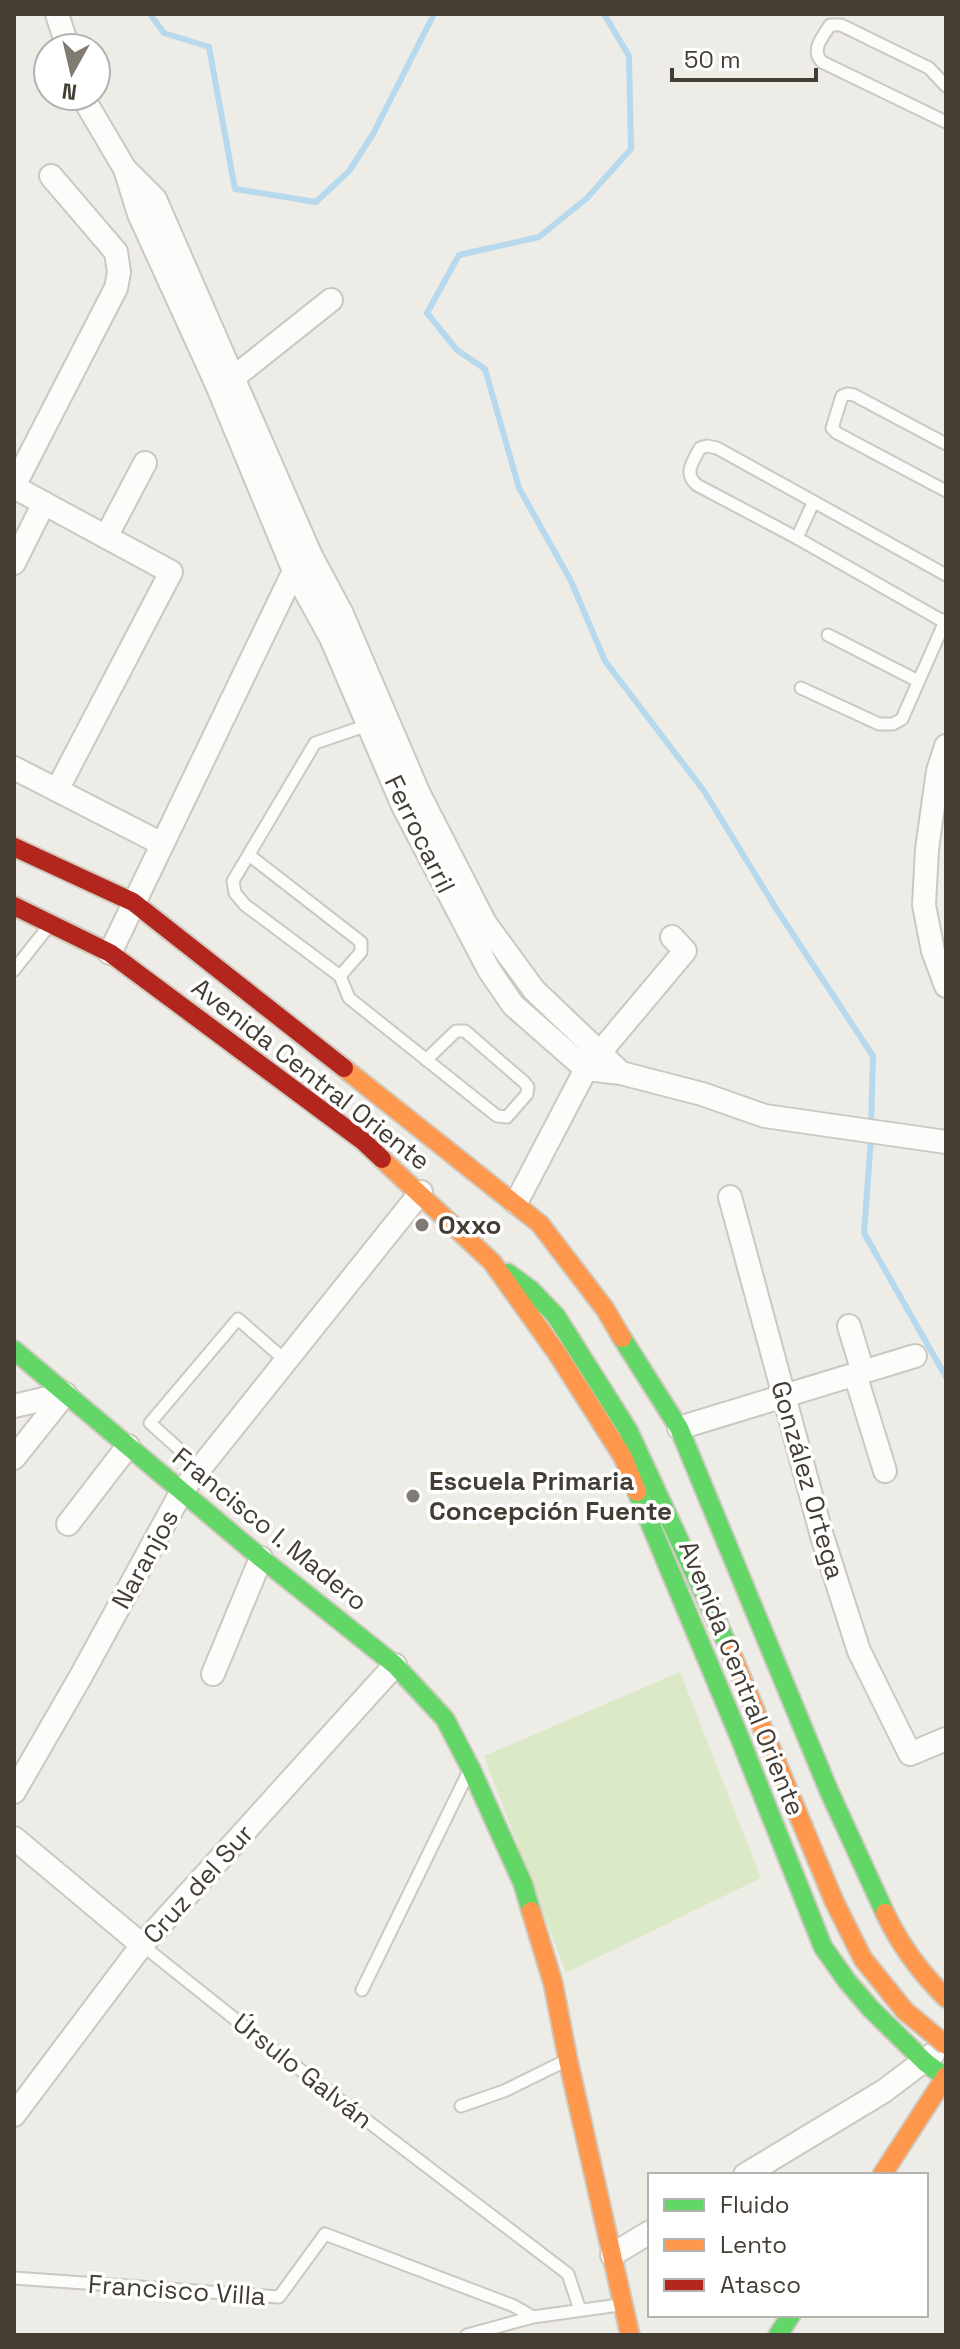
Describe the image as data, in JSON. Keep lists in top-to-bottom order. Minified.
{"streets":{"main road":["Avenida Central Oriente","Francisco I. Madero"],"street":["Ferrocarril","González Ortega","Naranjos","Cruz del Sur","Úrsulo Galván"],"lane":["Francisco Villa"]},"crossings":[["Avenida Central Oriente","Naranjos"],["Francisco I. Madero","Naranjos"],["Francisco I. Madero","Cruz del Sur"],["Cruz del Sur","Úrsulo Galván"]],"places":["Oxxo","Escuela Primaria Concepción Fuente"],"legend":["Fluido","Lento","Atasco"],"scale_bar":"50 m","north":"bottom"}
